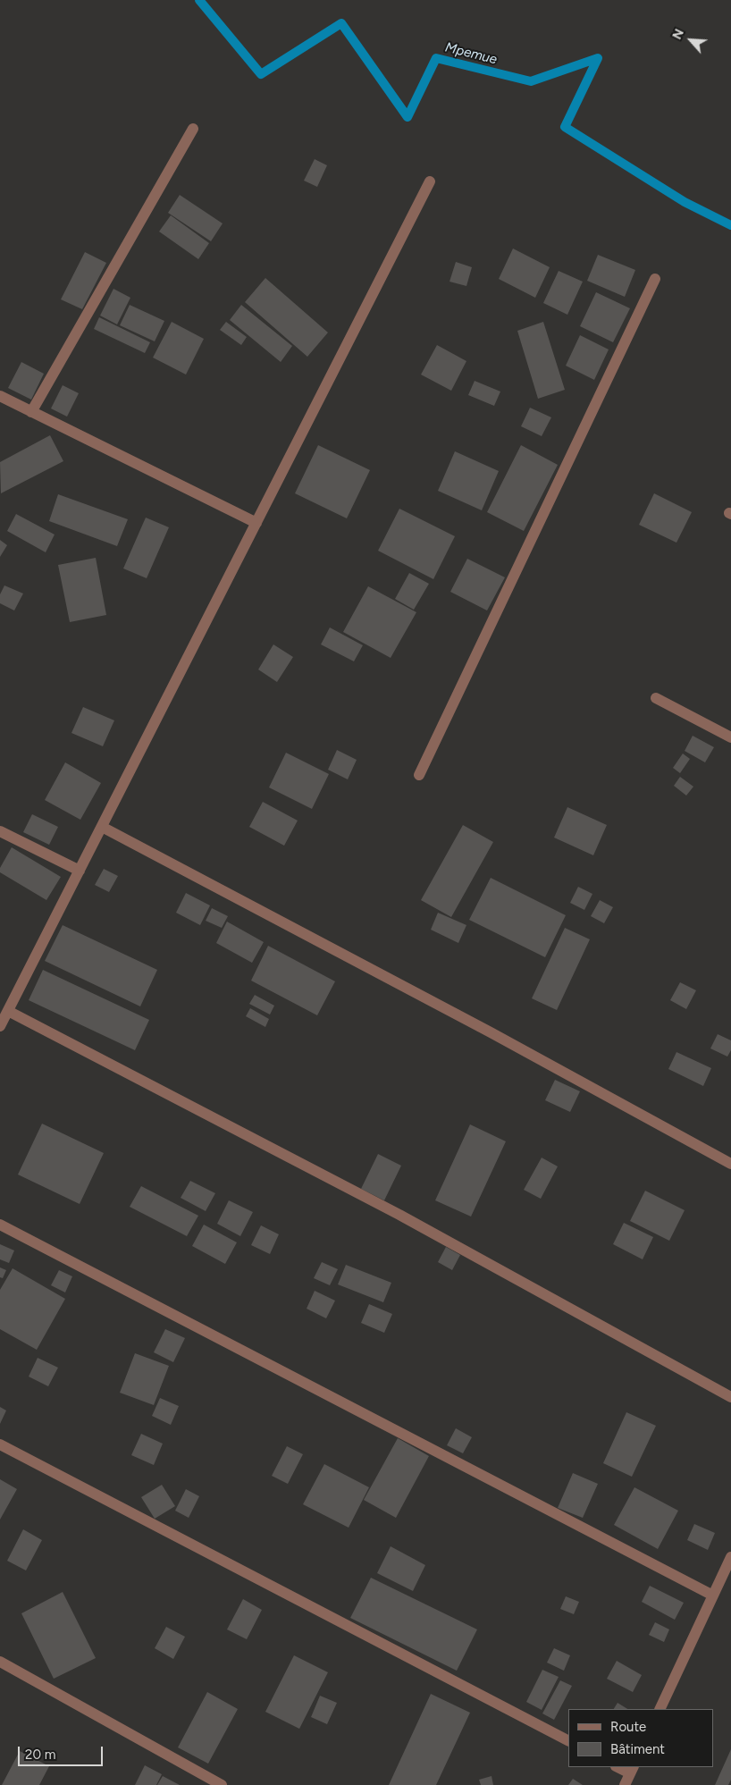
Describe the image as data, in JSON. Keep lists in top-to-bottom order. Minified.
{"water":["Mpemue"],"legend":["Route","Bâtiment"],"scale_bar":"20 m","north":"top left"}
